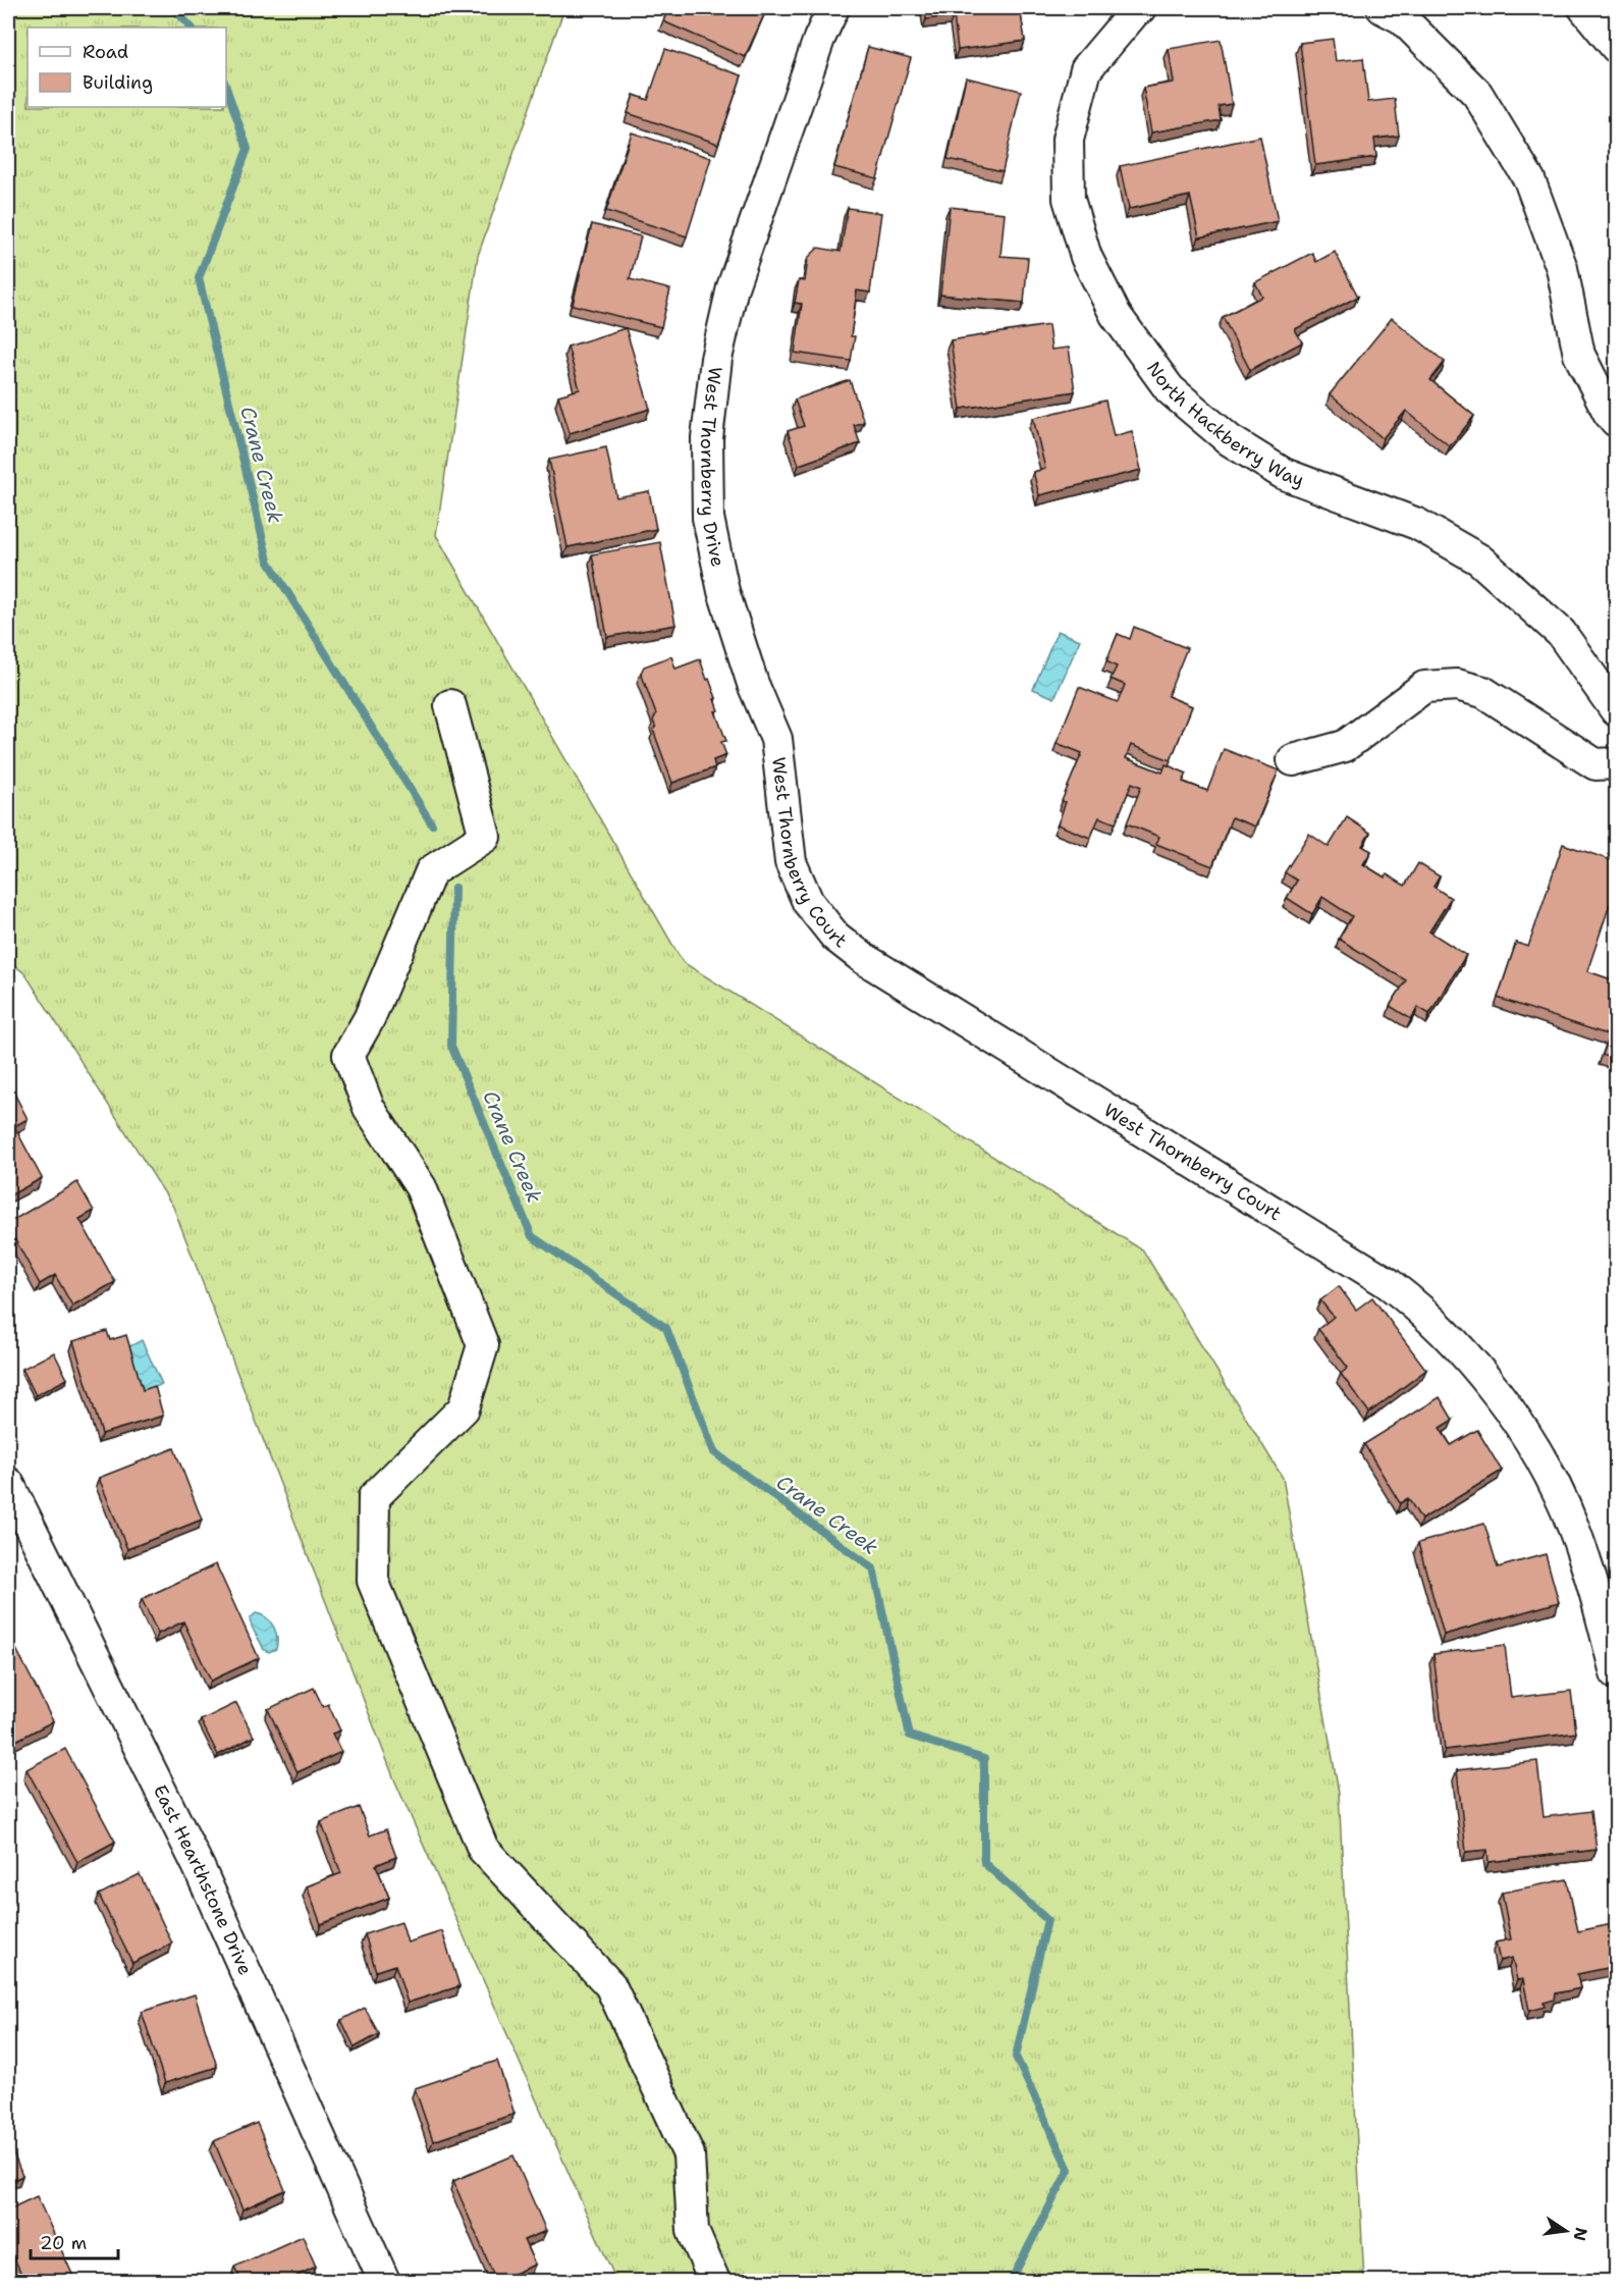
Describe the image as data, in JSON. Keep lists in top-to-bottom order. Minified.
{"streets":{"street":["North Hackberry Way","West Thornberry Drive","West Thornberry Court","East Hearthstone Drive"]},"crossings":[["West Thornberry Drive","West Thornberry Court"]],"water":["Crane Creek"],"legend":["Road","Building"],"scale_bar":"20 m","north":"right"}
